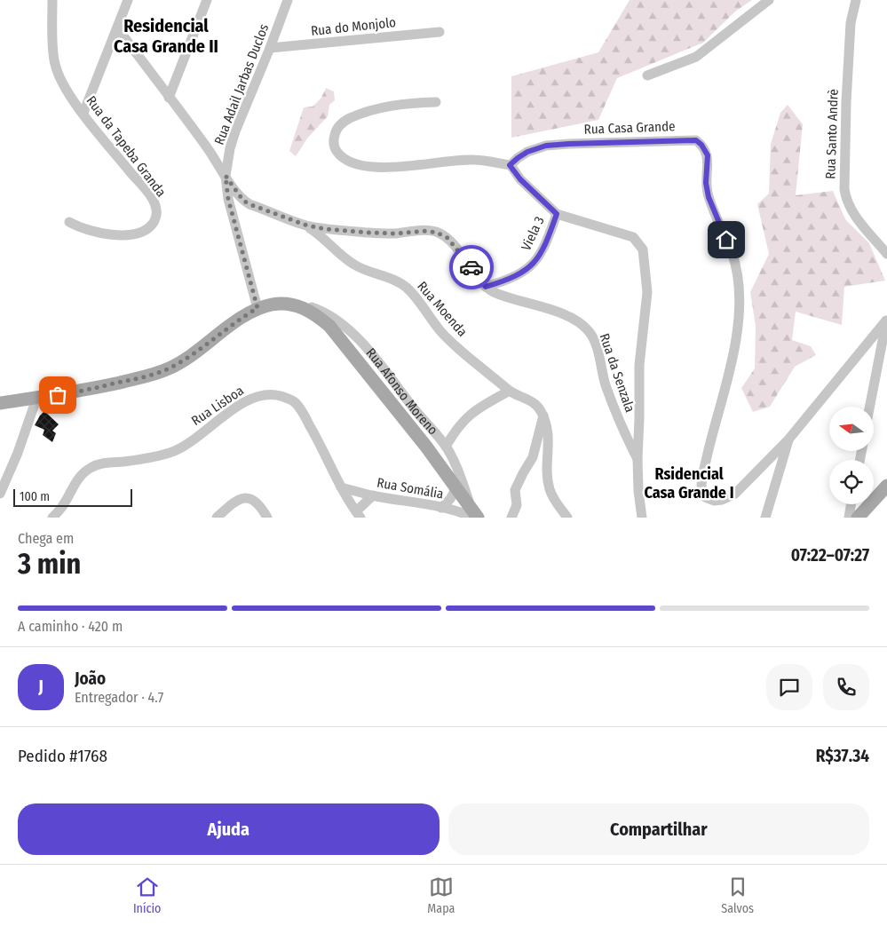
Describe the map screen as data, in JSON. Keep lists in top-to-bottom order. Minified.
{"streets":{"main road":["Rua Afonso Moreno"],"street":["Rua do Monjolo","Rua Adail Jarbas Duclos","Rua Casa Grande","Rua Santo Andrè","Rua da Tapeba Granda","Viela 3","Rua Moenda","Rua da Senzala","Rua Lisboa","Rua Somália"]},"crossings":[["Rua do Monjolo","Rua Adail Jarbas Duclos"],["Rua Adail Jarbas Duclos","Rua da Senzala"],["Rua Adail Jarbas Duclos","Rua Afonso Moreno"],["Viela 3","Rua da Senzala"],["Rua Moenda","Rua da Senzala"],["Rua Afonso Moreno","Rua Somália"],["Rua Lisboa","Rua Somália"]],"districts":["Residencial Casa Grande II","Rsidencial Casa Grande I"],"scale_bar":"100 m","north":"left","page":{"scale":"100 m","heading":["3 min","Chega em","07:22–07:27"],"panel":["João","Entregador · 4.7","Pedido #1768","R$37.34"],"bar":"A caminho · 420 m","round":"J","buttons":["Ajuda","Compartilhar"],"tabs":["Início","Mapa","Salvos"]}}
